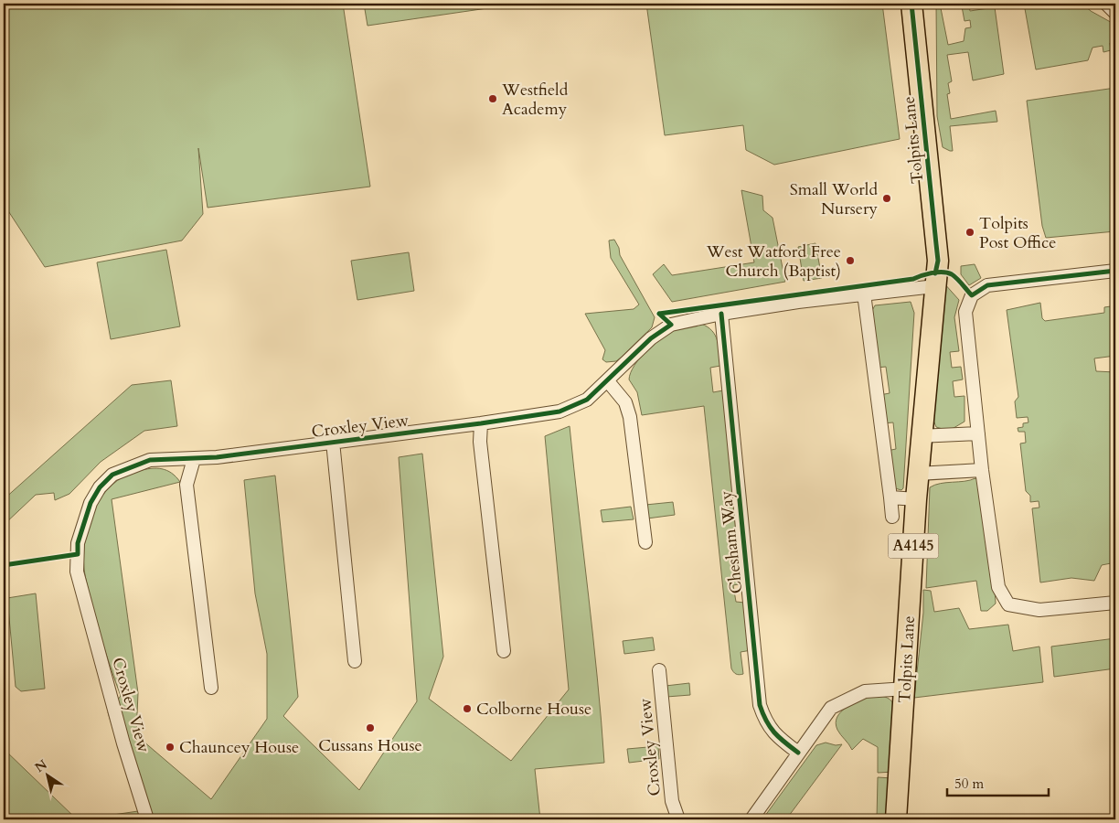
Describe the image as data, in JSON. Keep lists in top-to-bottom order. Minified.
{"streets":{"main road":["Tolpits Lane","A4145"],"street":["Croxley View","Chesham Way"]},"crossings":[["Tolpits Lane","Croxley View"],["Croxley View","Chesham Way"]],"places":["Westfield Academy","Small World Nursery","Tolpits Post Office","West Watford Free Church (Baptist)","Colborne House","Cussans House","Chauncey House"],"scale_bar":"50 m","north":"top left"}
